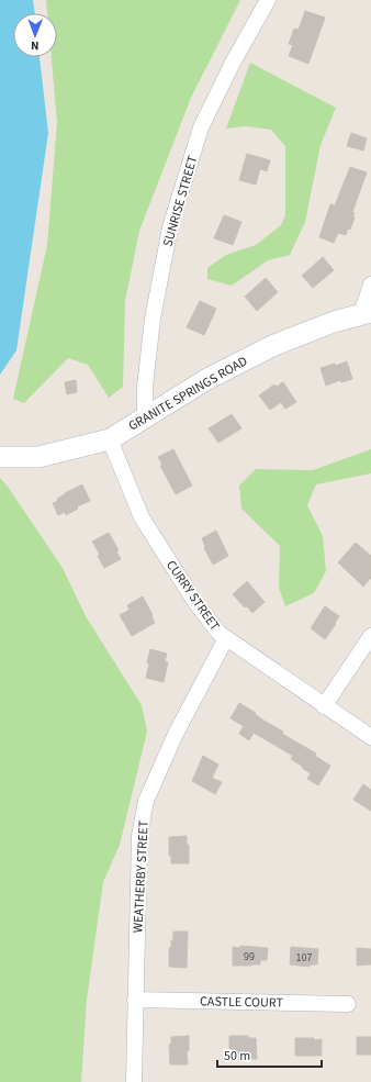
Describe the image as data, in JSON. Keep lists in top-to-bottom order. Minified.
{"streets":{"street":["SUNRISE STREET","GRANITE SPRINGS ROAD","CURRY STREET","WEATHERBY STREET","CASTLE COURT"]},"crossings":[["SUNRISE STREET","GRANITE SPRINGS ROAD"],["GRANITE SPRINGS ROAD","CURRY STREET"],["CURRY STREET","WEATHERBY STREET"],["WEATHERBY STREET","CASTLE COURT"]],"house_numbers":["99","107"],"scale_bar":"50 m","north":"bottom"}
